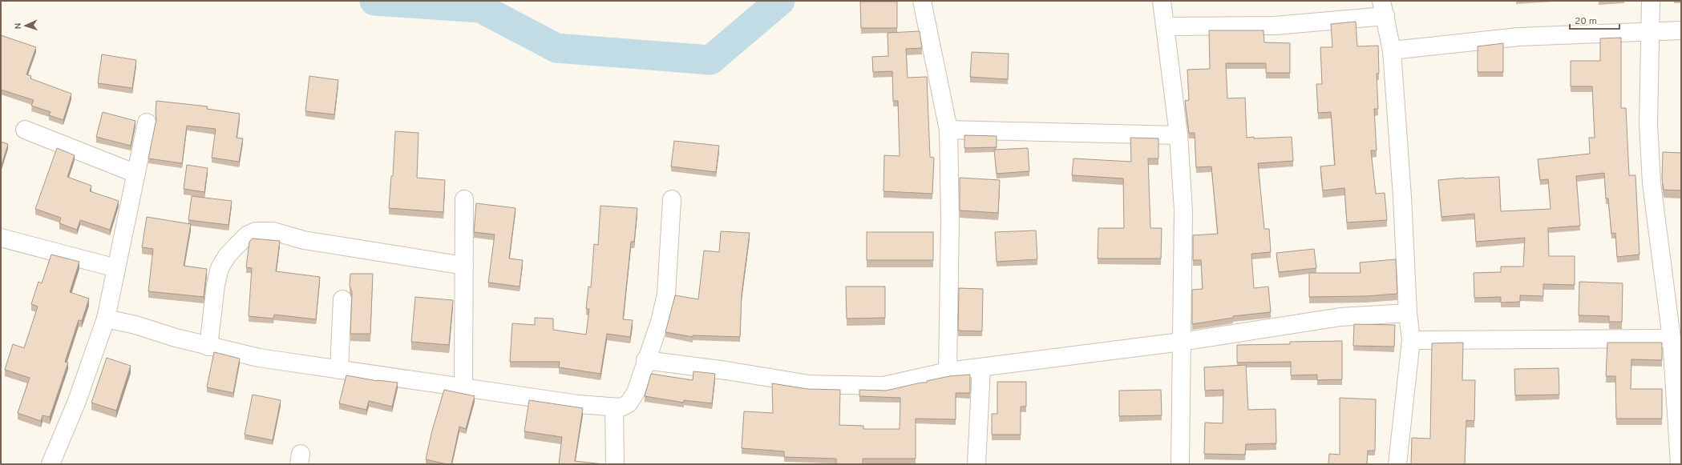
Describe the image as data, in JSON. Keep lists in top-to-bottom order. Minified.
{"scale_bar":"20 m","north":"left"}
